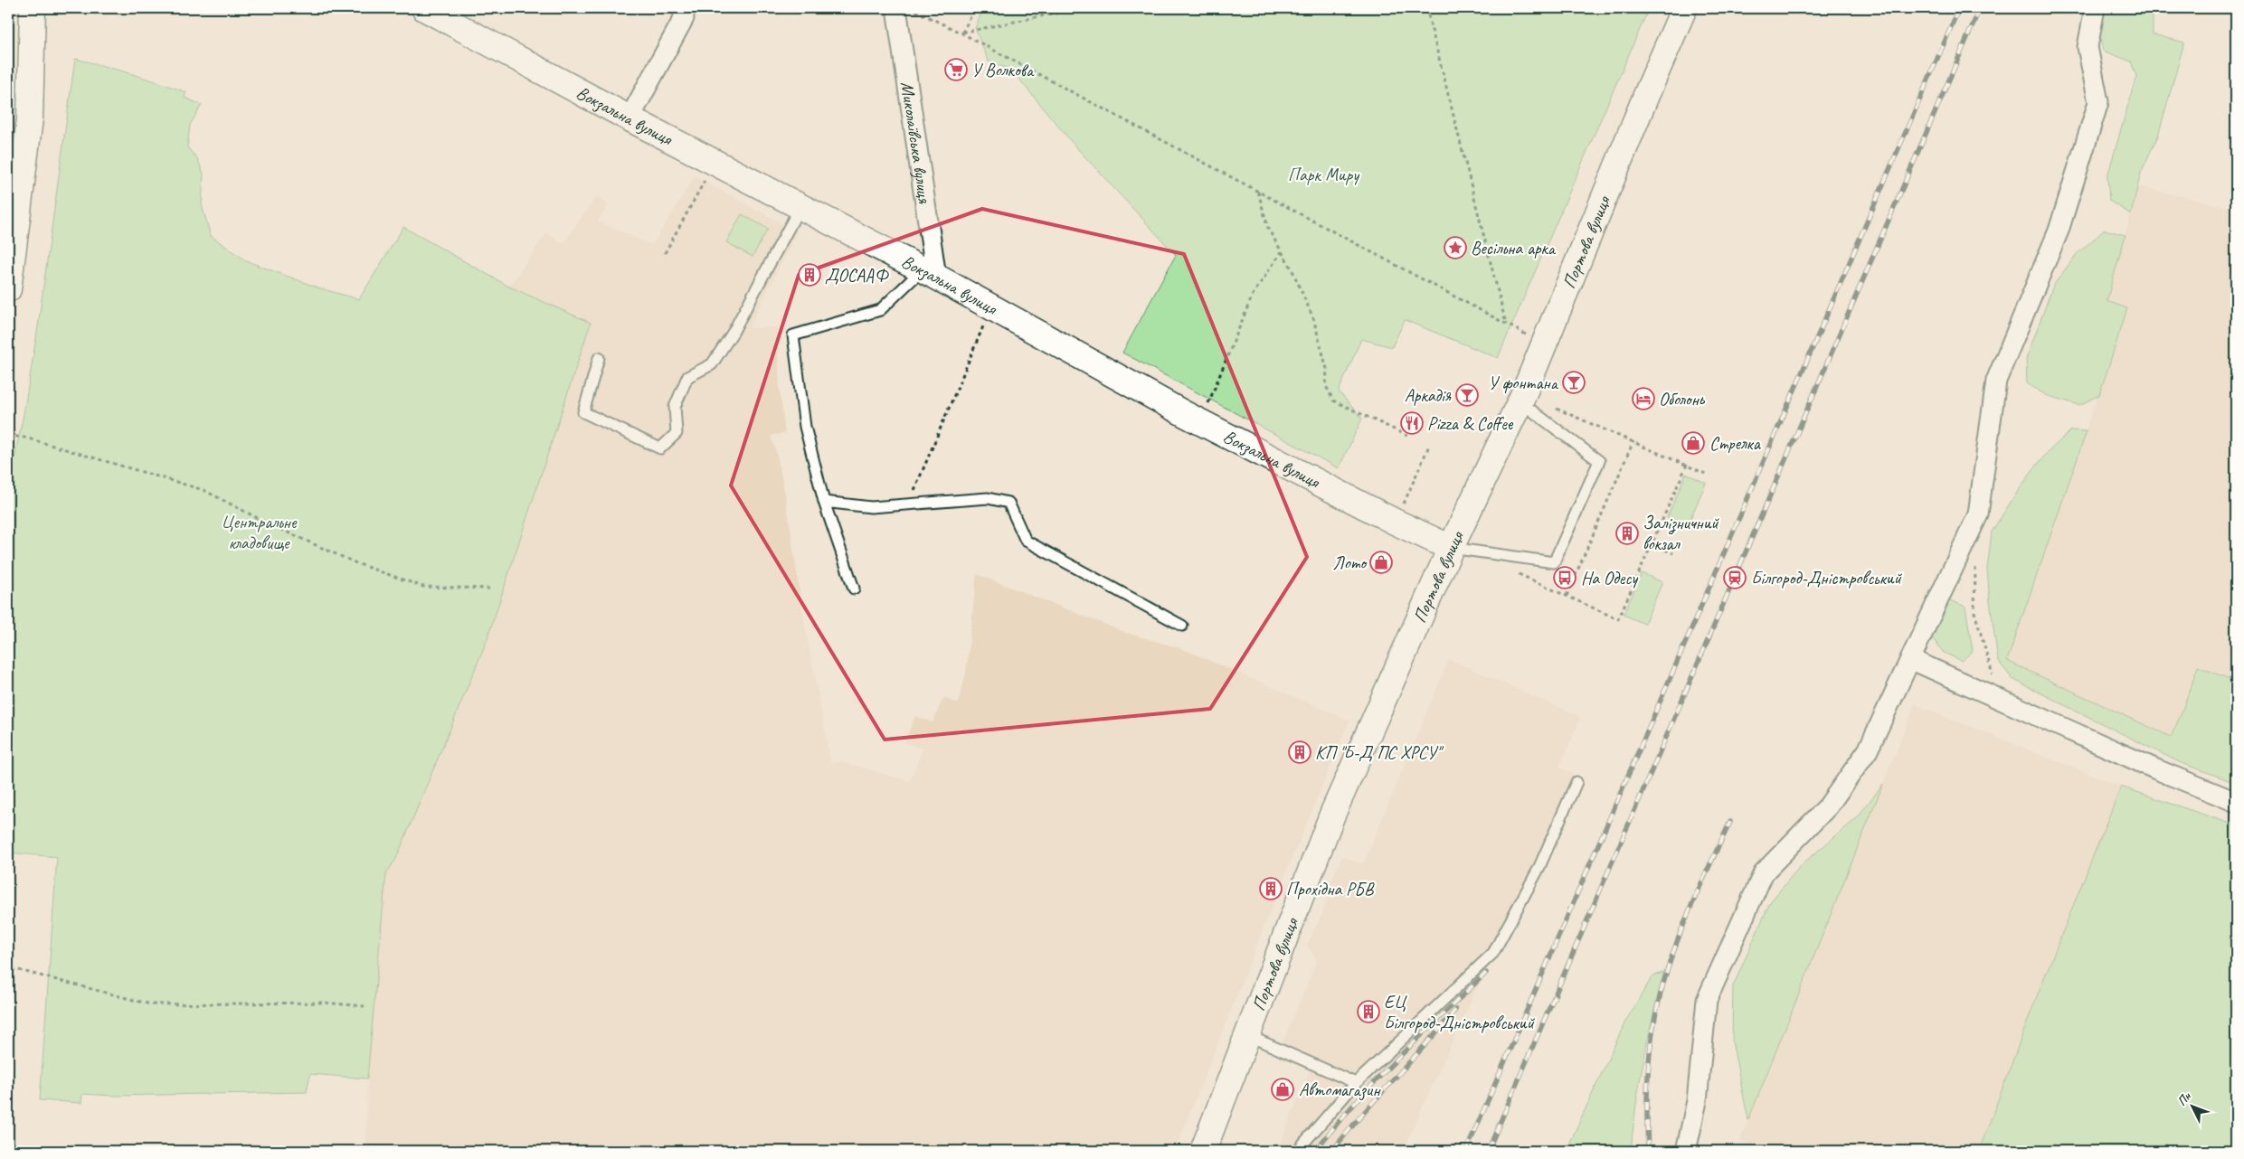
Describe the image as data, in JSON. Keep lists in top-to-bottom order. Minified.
{"streets":{"main road":["Вокзальна вулиця","Портова вулиця"],"street":["Миколаївська вулиця"]},"crossings":[["Вокзальна вулиця","Миколаївська вулиця"],["Вокзальна вулиця","Портова вулиця"]],"parks":["Парк Миру","Центральне кладовище"],"places":{"supermarket":["У Волкова"],"place":["Весільна арка"],"building":["ДОСААФ","Залізничний вокзал","КП \"Б-Д ПС ХРСУ\"","Прохідна РБВ","ЕЦ Білгород-Дністровський"],"bar":["У фонтана","Аркадія"],"hotel":["Оболонь"],"restaurant":["Pizza & Coffee"],"shop":["Стрелка","Лото","Автомагазин"],"bus stop":["На Одесу"],"station":["Білгород-Дністровський"]},"north":"top left"}
